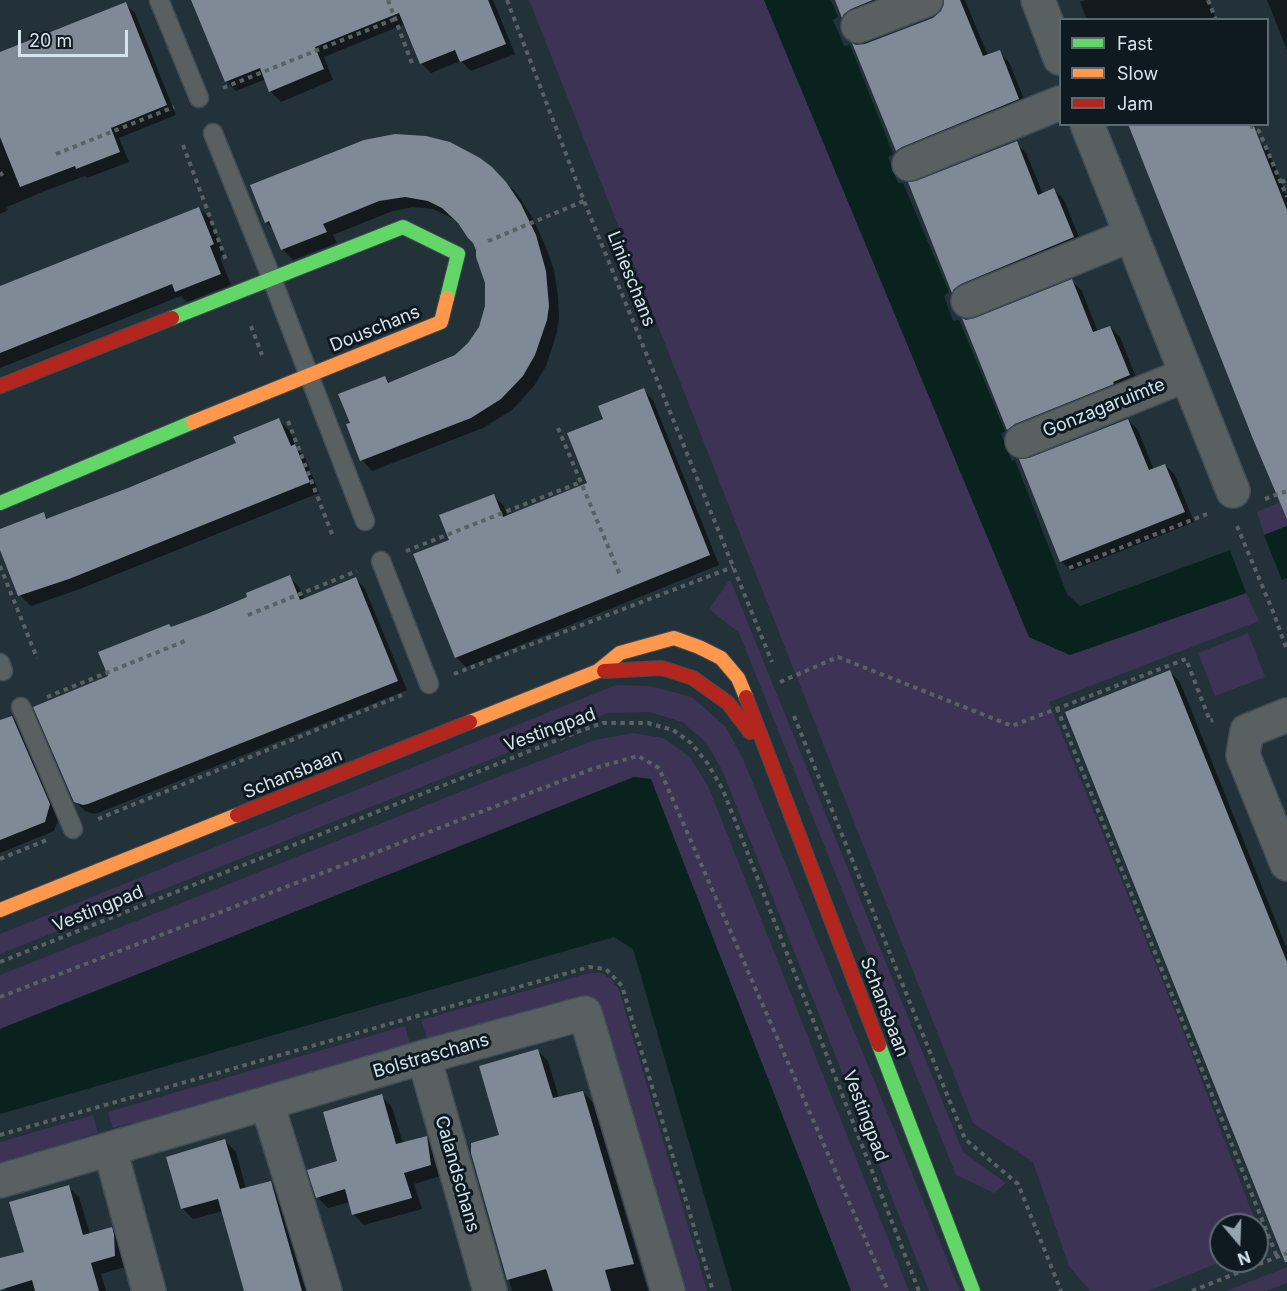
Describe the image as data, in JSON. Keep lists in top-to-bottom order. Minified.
{"streets":{"street":["Douschans","Gonzagaruimte","Schansbaan","Bolstraschans","Calandschans"],"path":["Linieschans","Vestingpad"]},"crossings":[["Bolstraschans","Calandschans"]],"legend":["Fast","Slow","Jam"],"scale_bar":"20 m","north":"bottom"}
